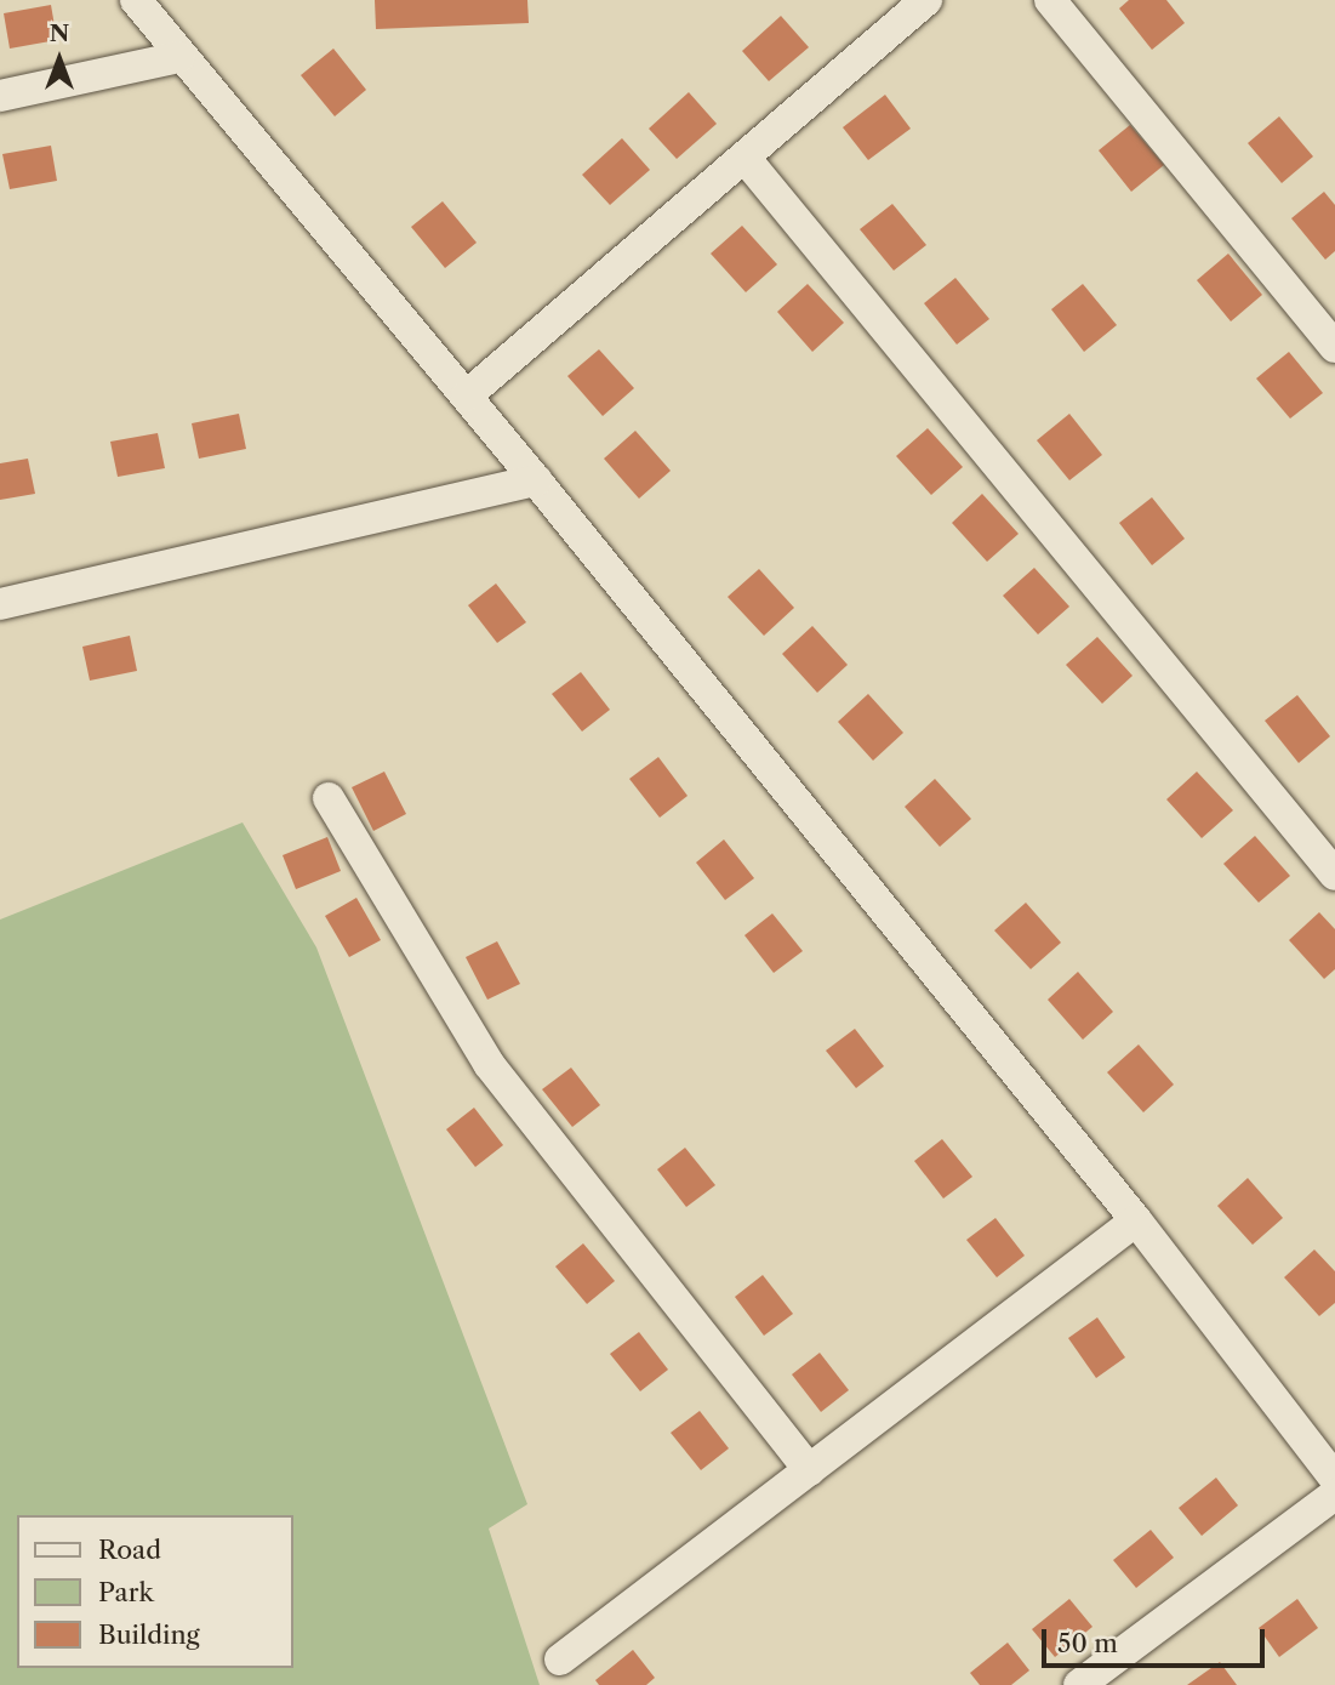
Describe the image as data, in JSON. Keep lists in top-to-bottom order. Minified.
{"legend":["Road","Park","Building"],"scale_bar":"50 m","north":"top"}
